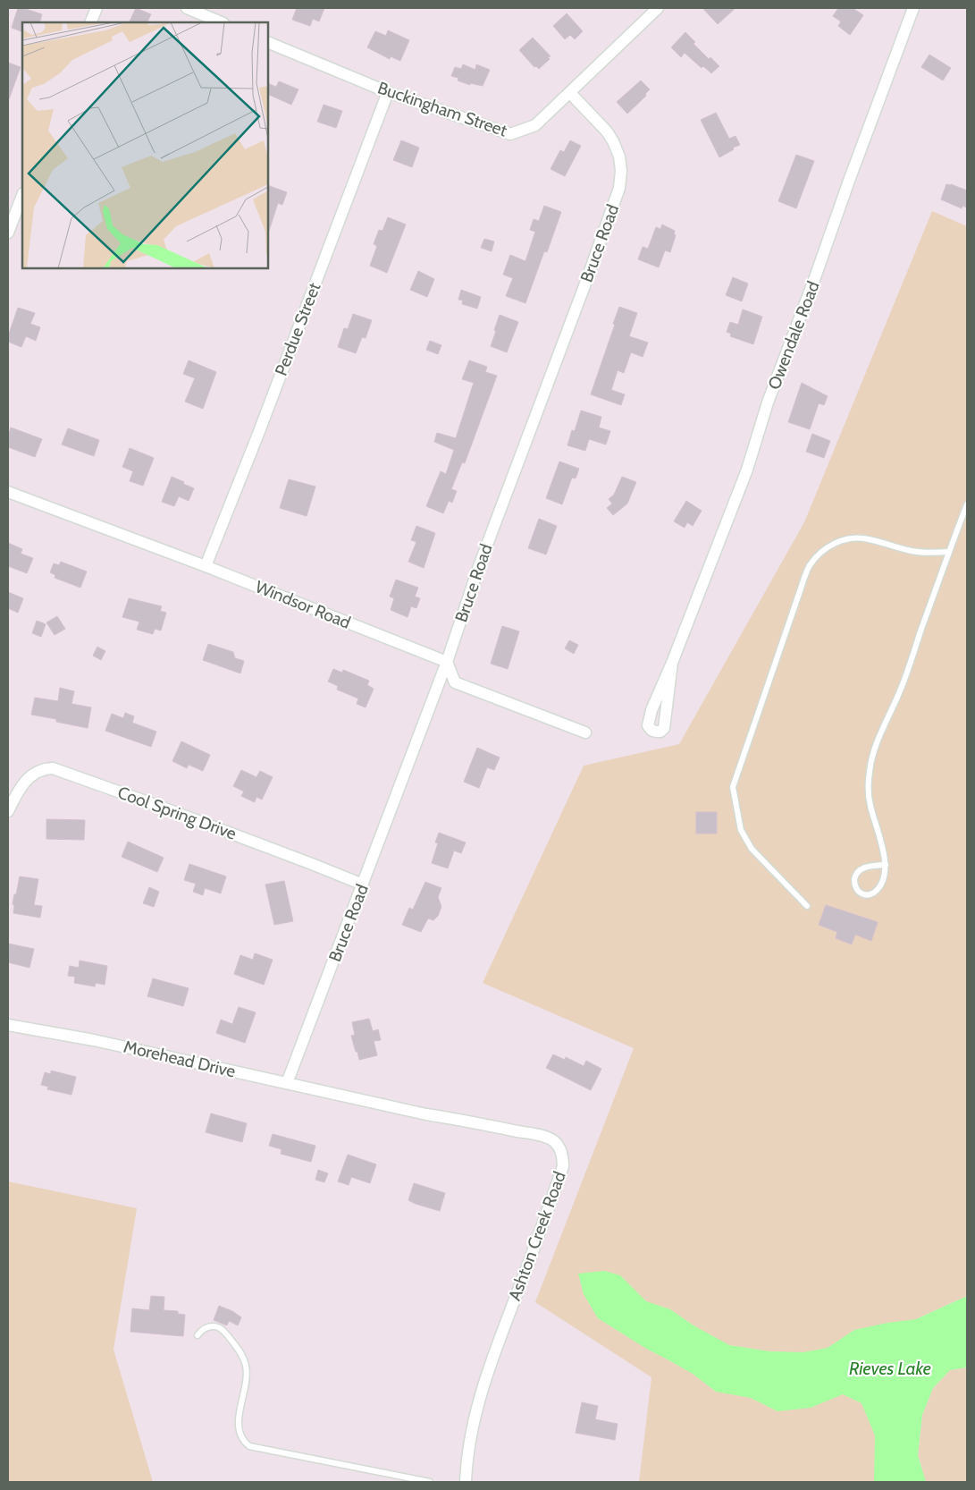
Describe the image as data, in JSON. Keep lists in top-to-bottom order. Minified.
{"streets":{"street":["Buckingham Street","Bruce Road","Perdue Street","Owendale Road","Windsor Road","Cool Spring Drive","Morehead Drive","Ashton Creek Road"]},"crossings":[["Buckingham Street","Bruce Road"],["Buckingham Street","Perdue Street"],["Bruce Road","Windsor Road"],["Bruce Road","Cool Spring Drive"],["Bruce Road","Morehead Drive"],["Perdue Street","Windsor Road"],["Morehead Drive","Ashton Creek Road"]],"water":["Rieves Lake"]}
